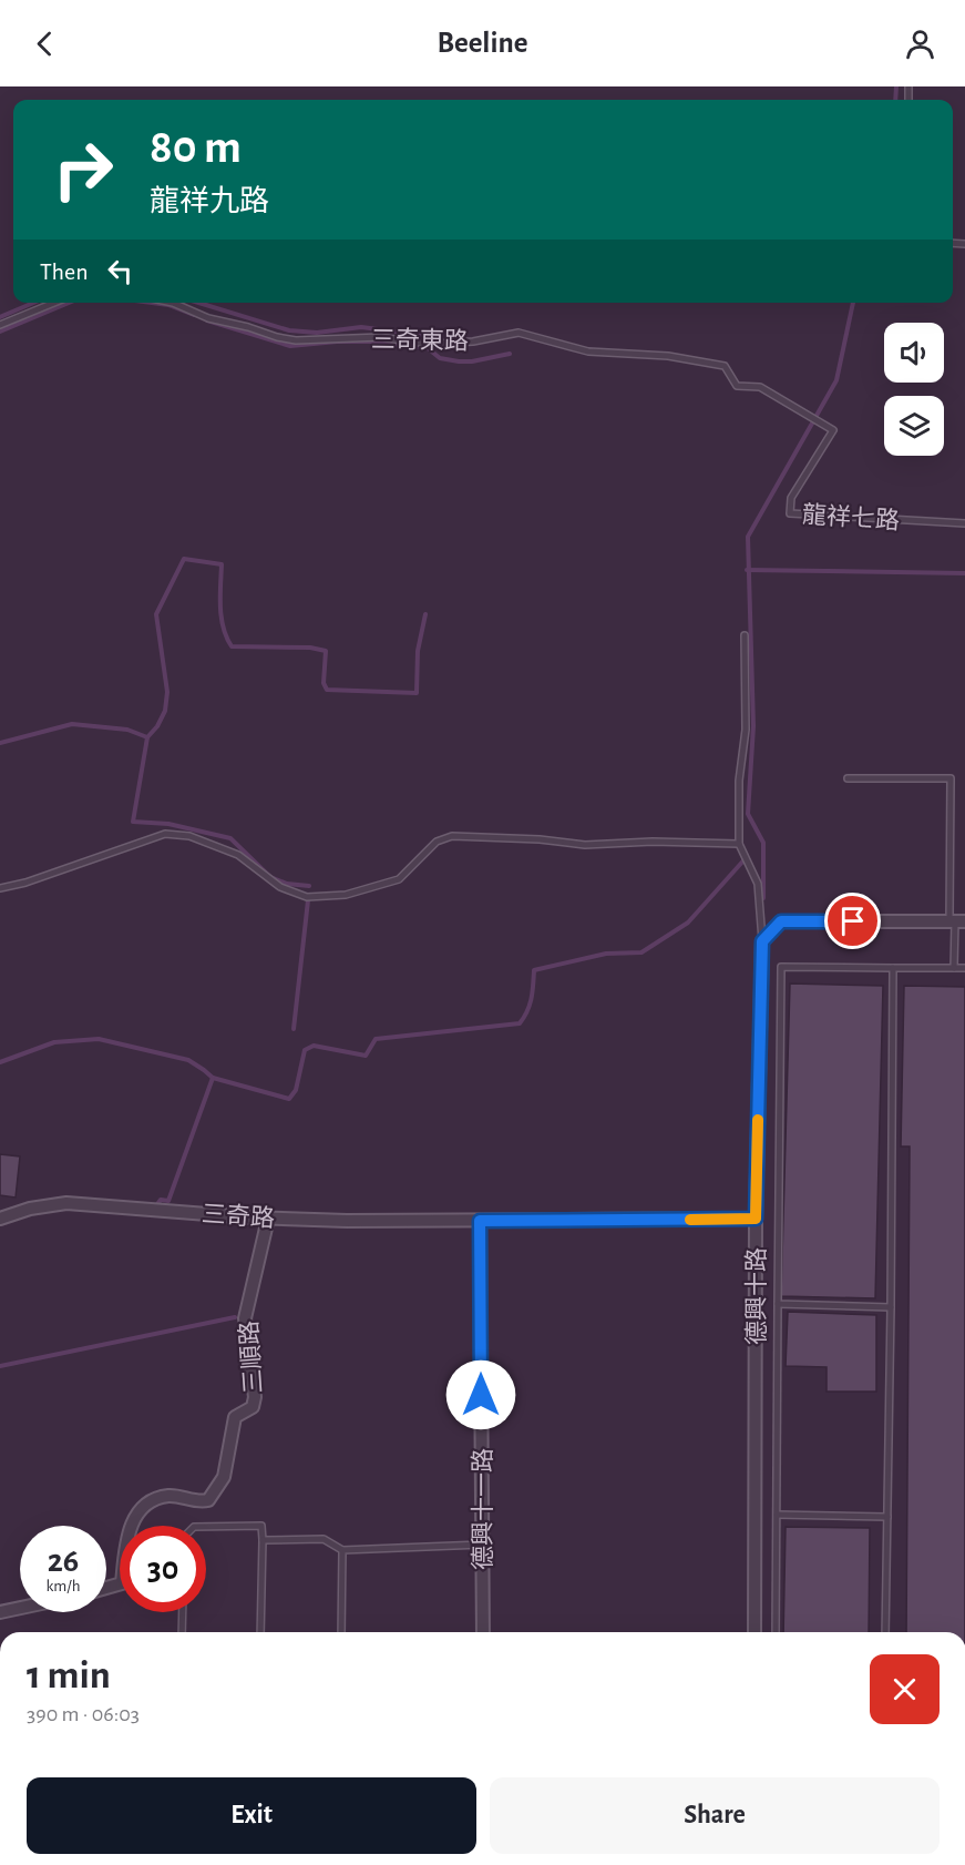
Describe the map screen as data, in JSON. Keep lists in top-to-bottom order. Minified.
{"streets":{"street":["三奇路","德興十路","三順路","德興十一路"],"lane":["三奇東路","龍祥七路"]},"crossings":[["三奇東路","龍祥七路"],["三奇路","德興十路"],["三奇路","三順路"],["三奇路","德興十一路"]],"page":{"header":"Beeline","turn":["80 m","龍祥九路"],"then":"Then","speed":"26 km/h","limit":"30","heading":["1 min","390 m · 06:03"],"buttons":["Exit","Share"]}}
